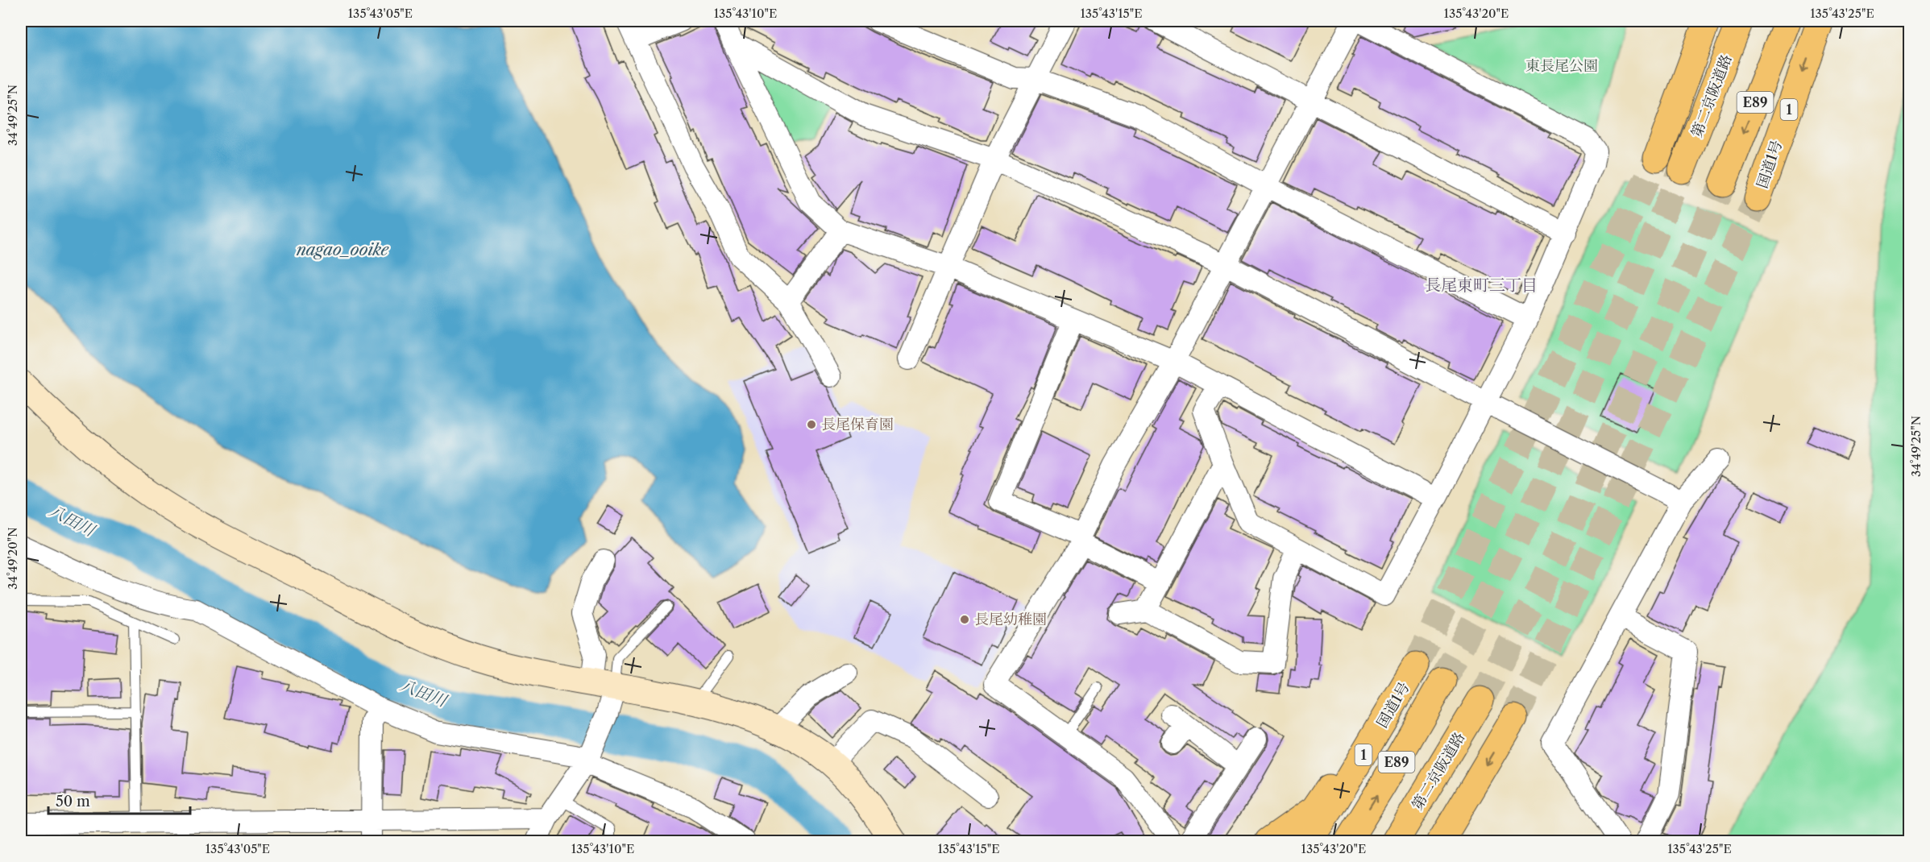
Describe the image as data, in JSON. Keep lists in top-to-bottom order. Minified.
{"streets":{"highway":["第二京阪道路","E89","1","国道1号"]},"districts":["長尾東町三丁目"],"water":["nagao_ooike","八田川"],"parks":["東長尾公園"],"places":["長尾保育園","長尾幼稚園"],"scale_bar":"50 m","coordinates":["135°43'05\"E","135°43'10\"E","135°43'15\"E","135°43'20\"E","135°43'25\"E","34°49'25\"N","34°49'20\"N"]}
